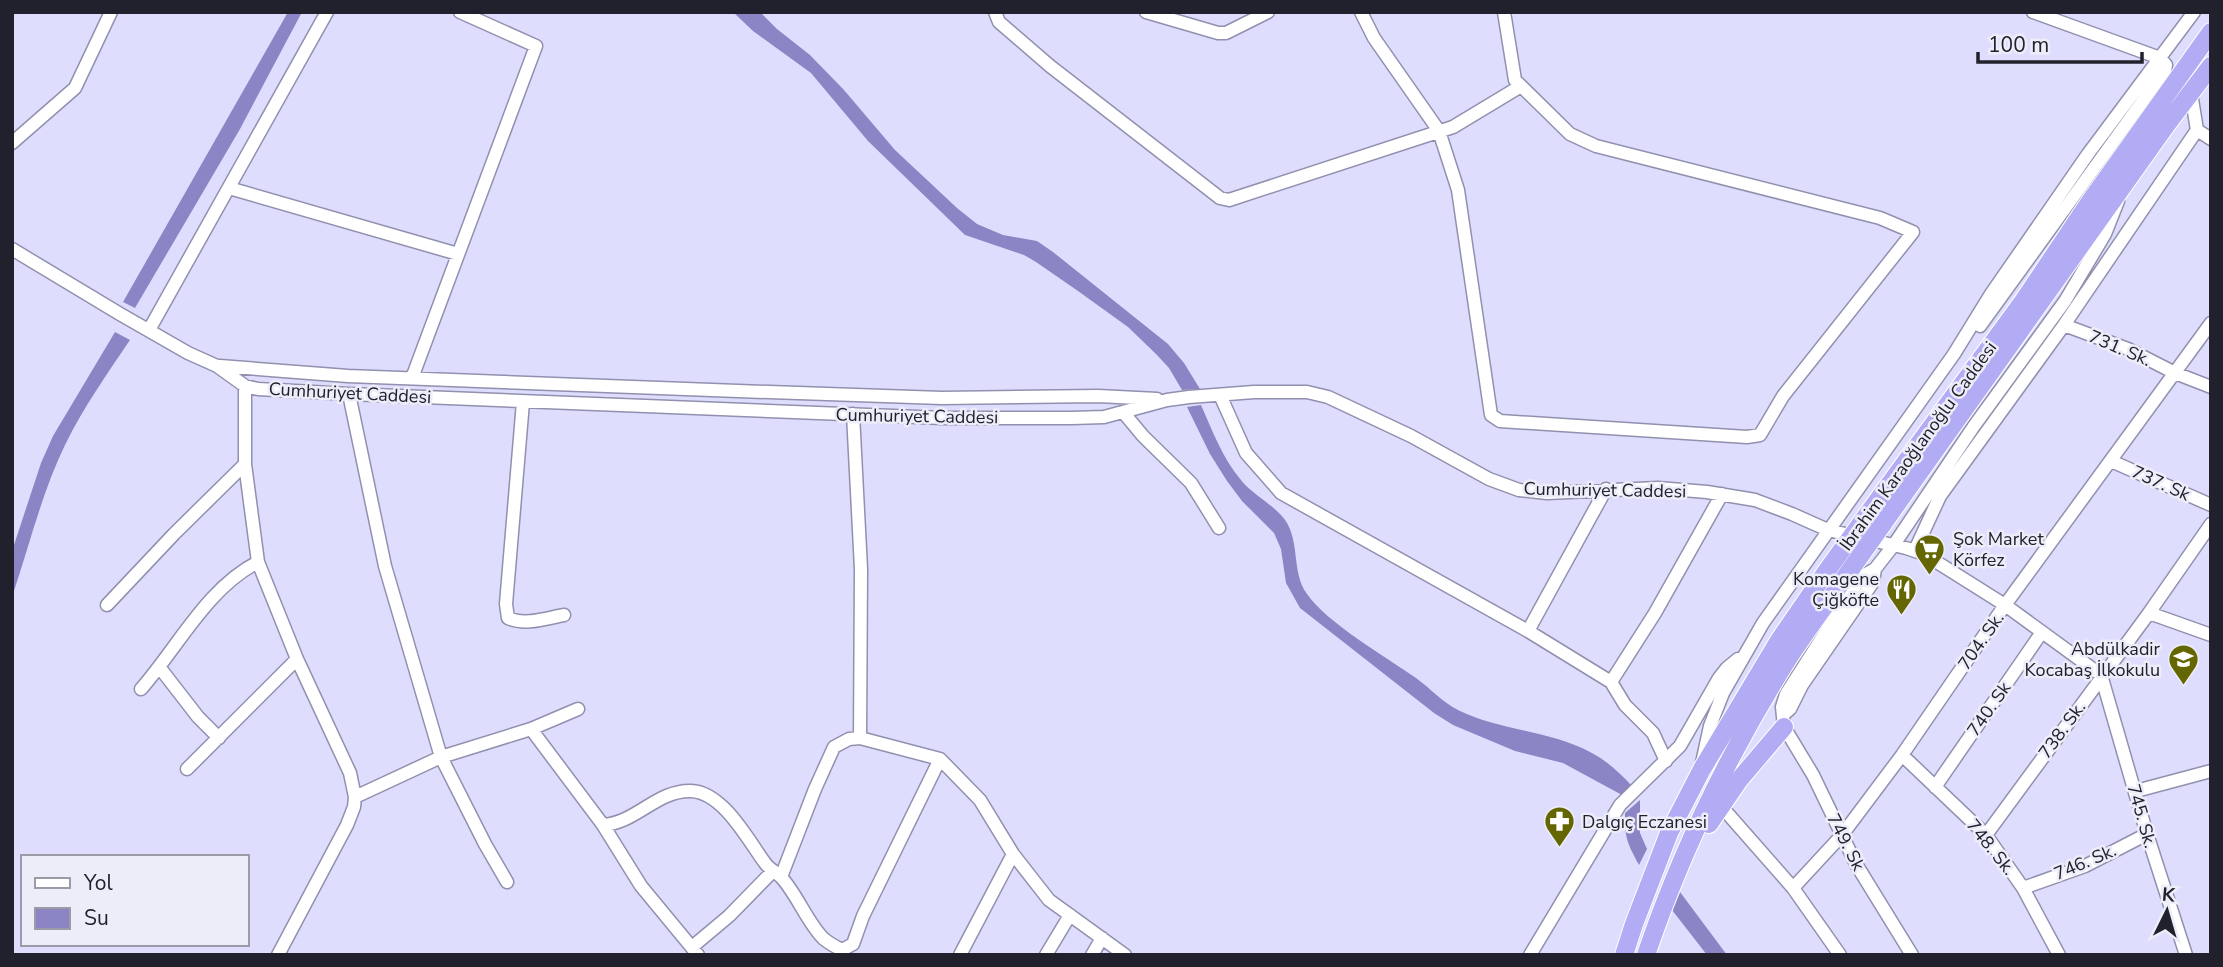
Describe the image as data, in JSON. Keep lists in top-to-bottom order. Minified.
{"streets":{"highway":["İbrahim Karaoğlanoğlu Caddesi"],"street":["731. Sk.","Cumhuriyet Caddesi","737. Sk","704. Sk.","740. Sk","738. Sk.","745. Sk.","749. Sk","748. Sk.","746. Sk."]},"crossings":[["731. Sk.","704. Sk."],["737. Sk","704. Sk."],["704. Sk.","749. Sk"],["704. Sk.","748. Sk."],["740. Sk","748. Sk."],["738. Sk.","745. Sk."],["738. Sk.","748. Sk."],["745. Sk.","746. Sk."],["748. Sk.","746. Sk."]],"places":{"supermarket":["Şok Market Körfez"],"restaurant":["Komagene Çiğköfte"],"school or university":["Abdülkadir Kocabaş İlkokulu"],"pharmacy":["Dalgıç Eczanesi"]},"legend":["Yol","Su"],"scale_bar":"100 m","north":"top"}
